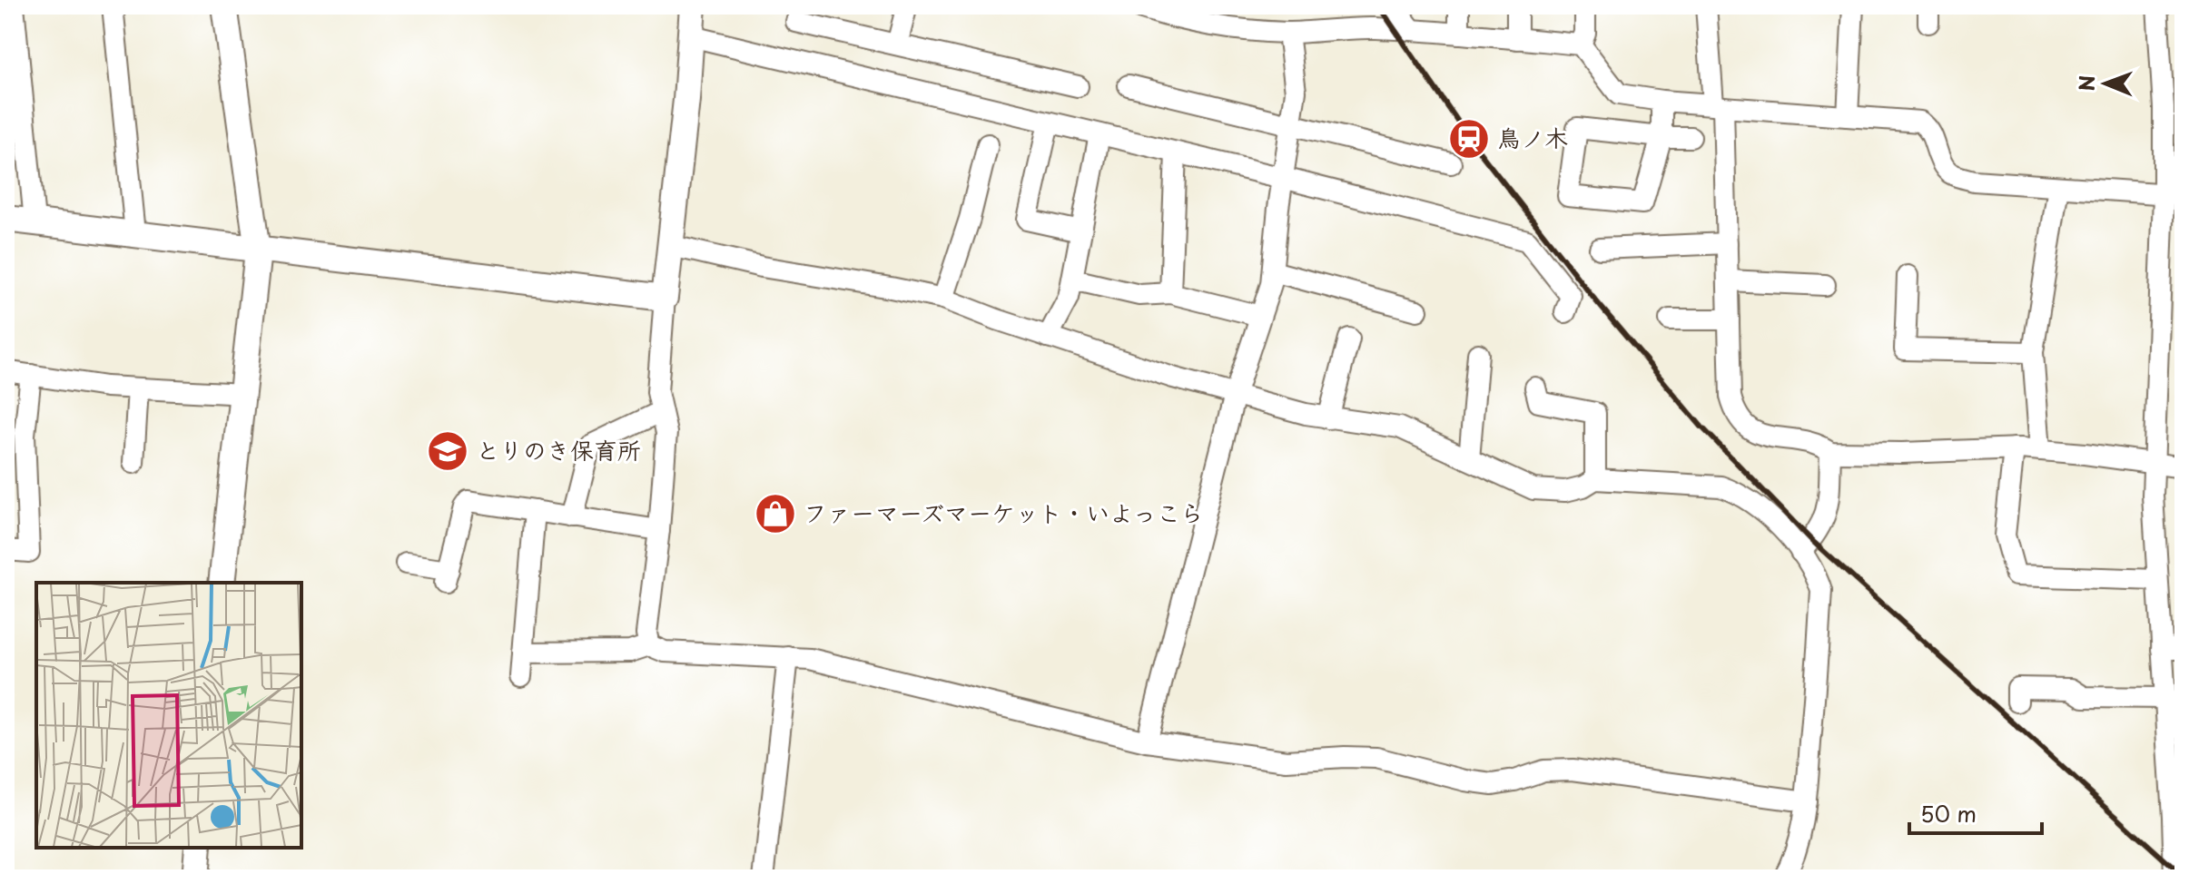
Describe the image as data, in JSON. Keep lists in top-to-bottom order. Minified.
{"places":{"station":["鳥ノ木"],"school or university":["とりのき保育所"],"shop":["ファーマーズマーケット・いよっこら"]},"scale_bar":"50 m","north":"left"}
